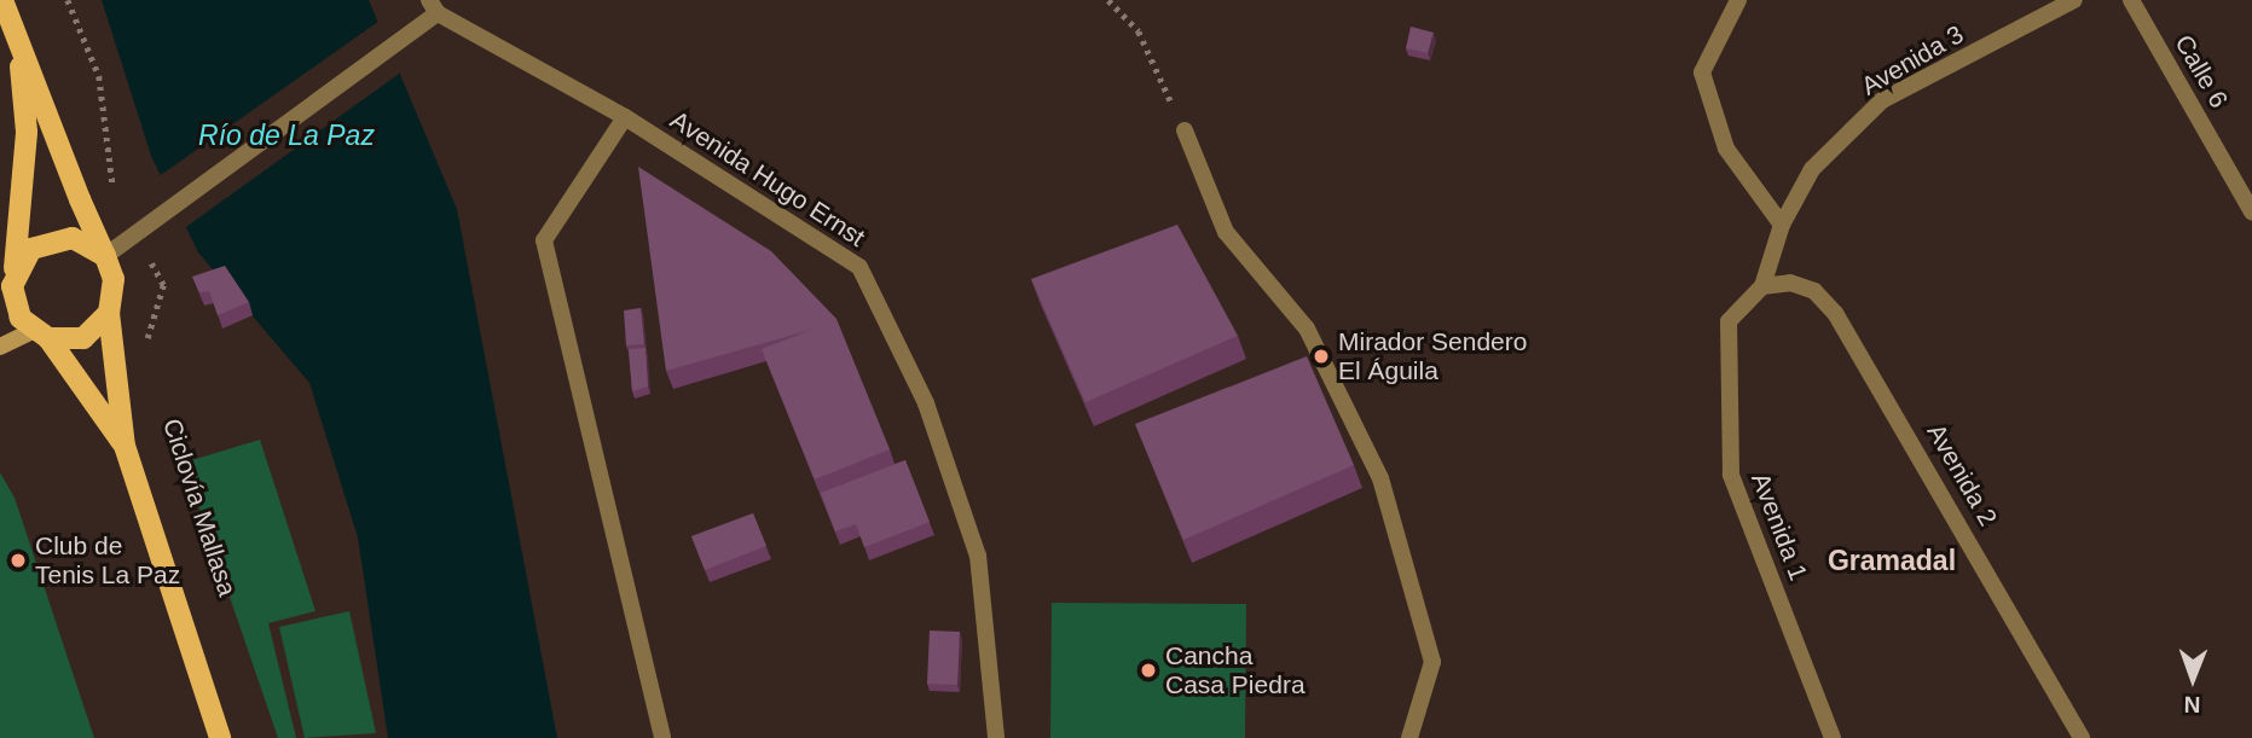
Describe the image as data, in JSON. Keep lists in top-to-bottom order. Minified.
{"streets":{"street":["Avenida 3","Calle 6","Avenida Hugo Ernst","Avenida 2","Avenida 1"]},"crossings":[["Avenida 3","Avenida 2"],["Avenida 3","Avenida 1"],["Avenida 2","Avenida 1"]],"districts":["Gramadal"],"water":["Río de La Paz"],"places":["Mirador Sendero El Águila","Club de Tenis La Paz","Cancha Casa Piedra"],"north":"bottom"}
